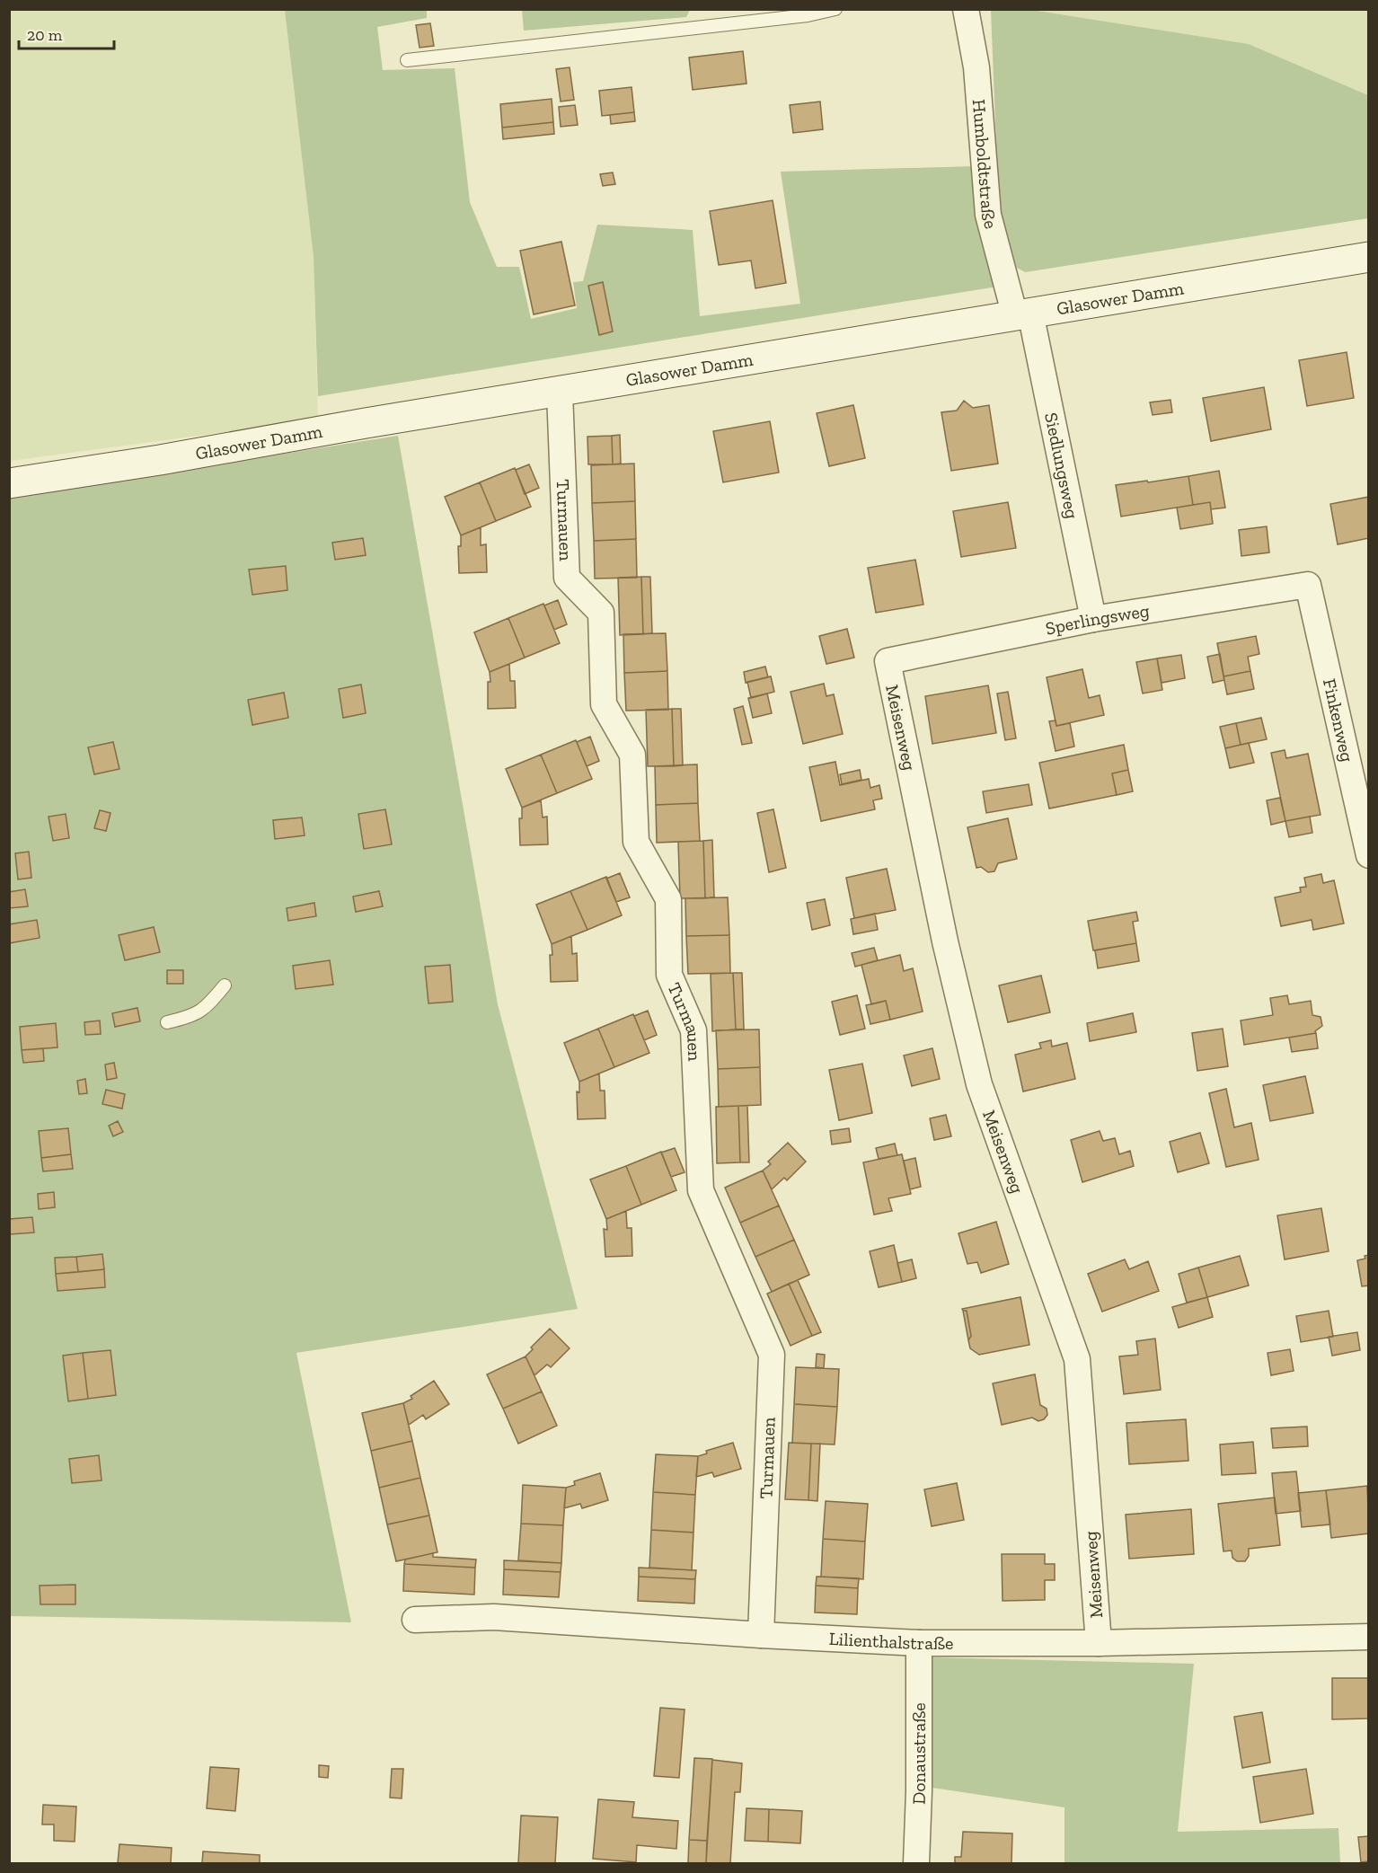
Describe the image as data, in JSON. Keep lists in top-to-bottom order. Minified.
{"streets":{"street":["Humboldtstraße","Glasower Damm","Siedlungsweg","Turmauen","Sperlingsweg","Finkenweg","Meisenweg","Lilienthalstraße","Donaustraße"]},"crossings":[["Humboldtstraße","Glasower Damm"],["Humboldtstraße","Siedlungsweg"],["Glasower Damm","Siedlungsweg"],["Glasower Damm","Turmauen"],["Siedlungsweg","Sperlingsweg"],["Turmauen","Lilienthalstraße"],["Sperlingsweg","Finkenweg"],["Sperlingsweg","Meisenweg"],["Meisenweg","Lilienthalstraße"],["Lilienthalstraße","Donaustraße"]],"scale_bar":"20 m"}
